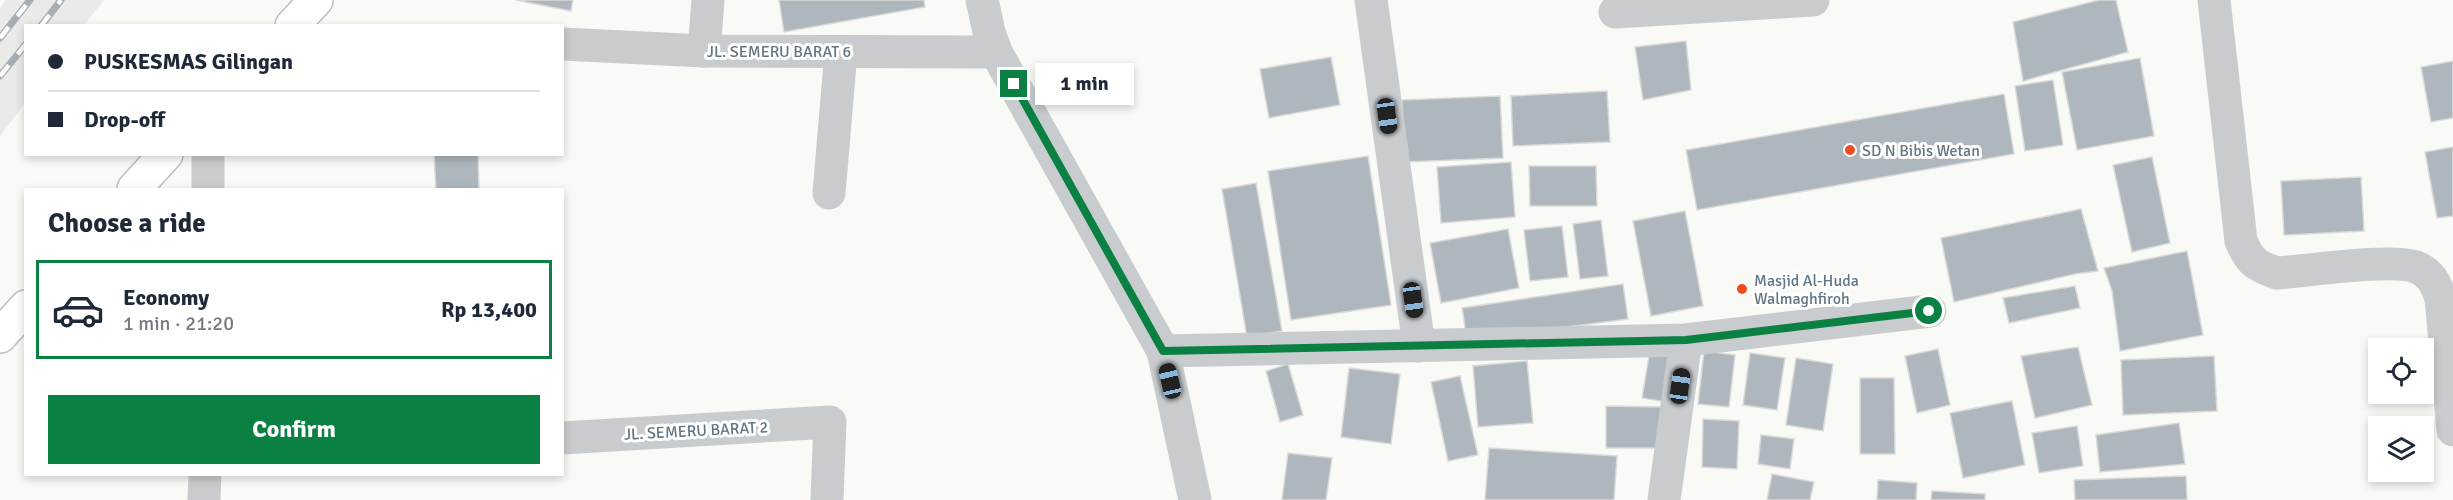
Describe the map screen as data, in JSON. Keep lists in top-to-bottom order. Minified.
{"streets":{"street":["JL. SEMERU BARAT 6","JL. SEMERU BARAT 2"]},"places":["SD N Bibis Wetan","Masjid Al-Huda Walmaghfiroh"],"page":{"banner":["PUSKESMAS Gilingan","Drop-off"],"bubble":"1 min","heading":"Choose a ride","list":[{"name":"Economy","note":"1 min · 21:20","value":"Rp 13,400"}],"buttons":"Confirm"}}
